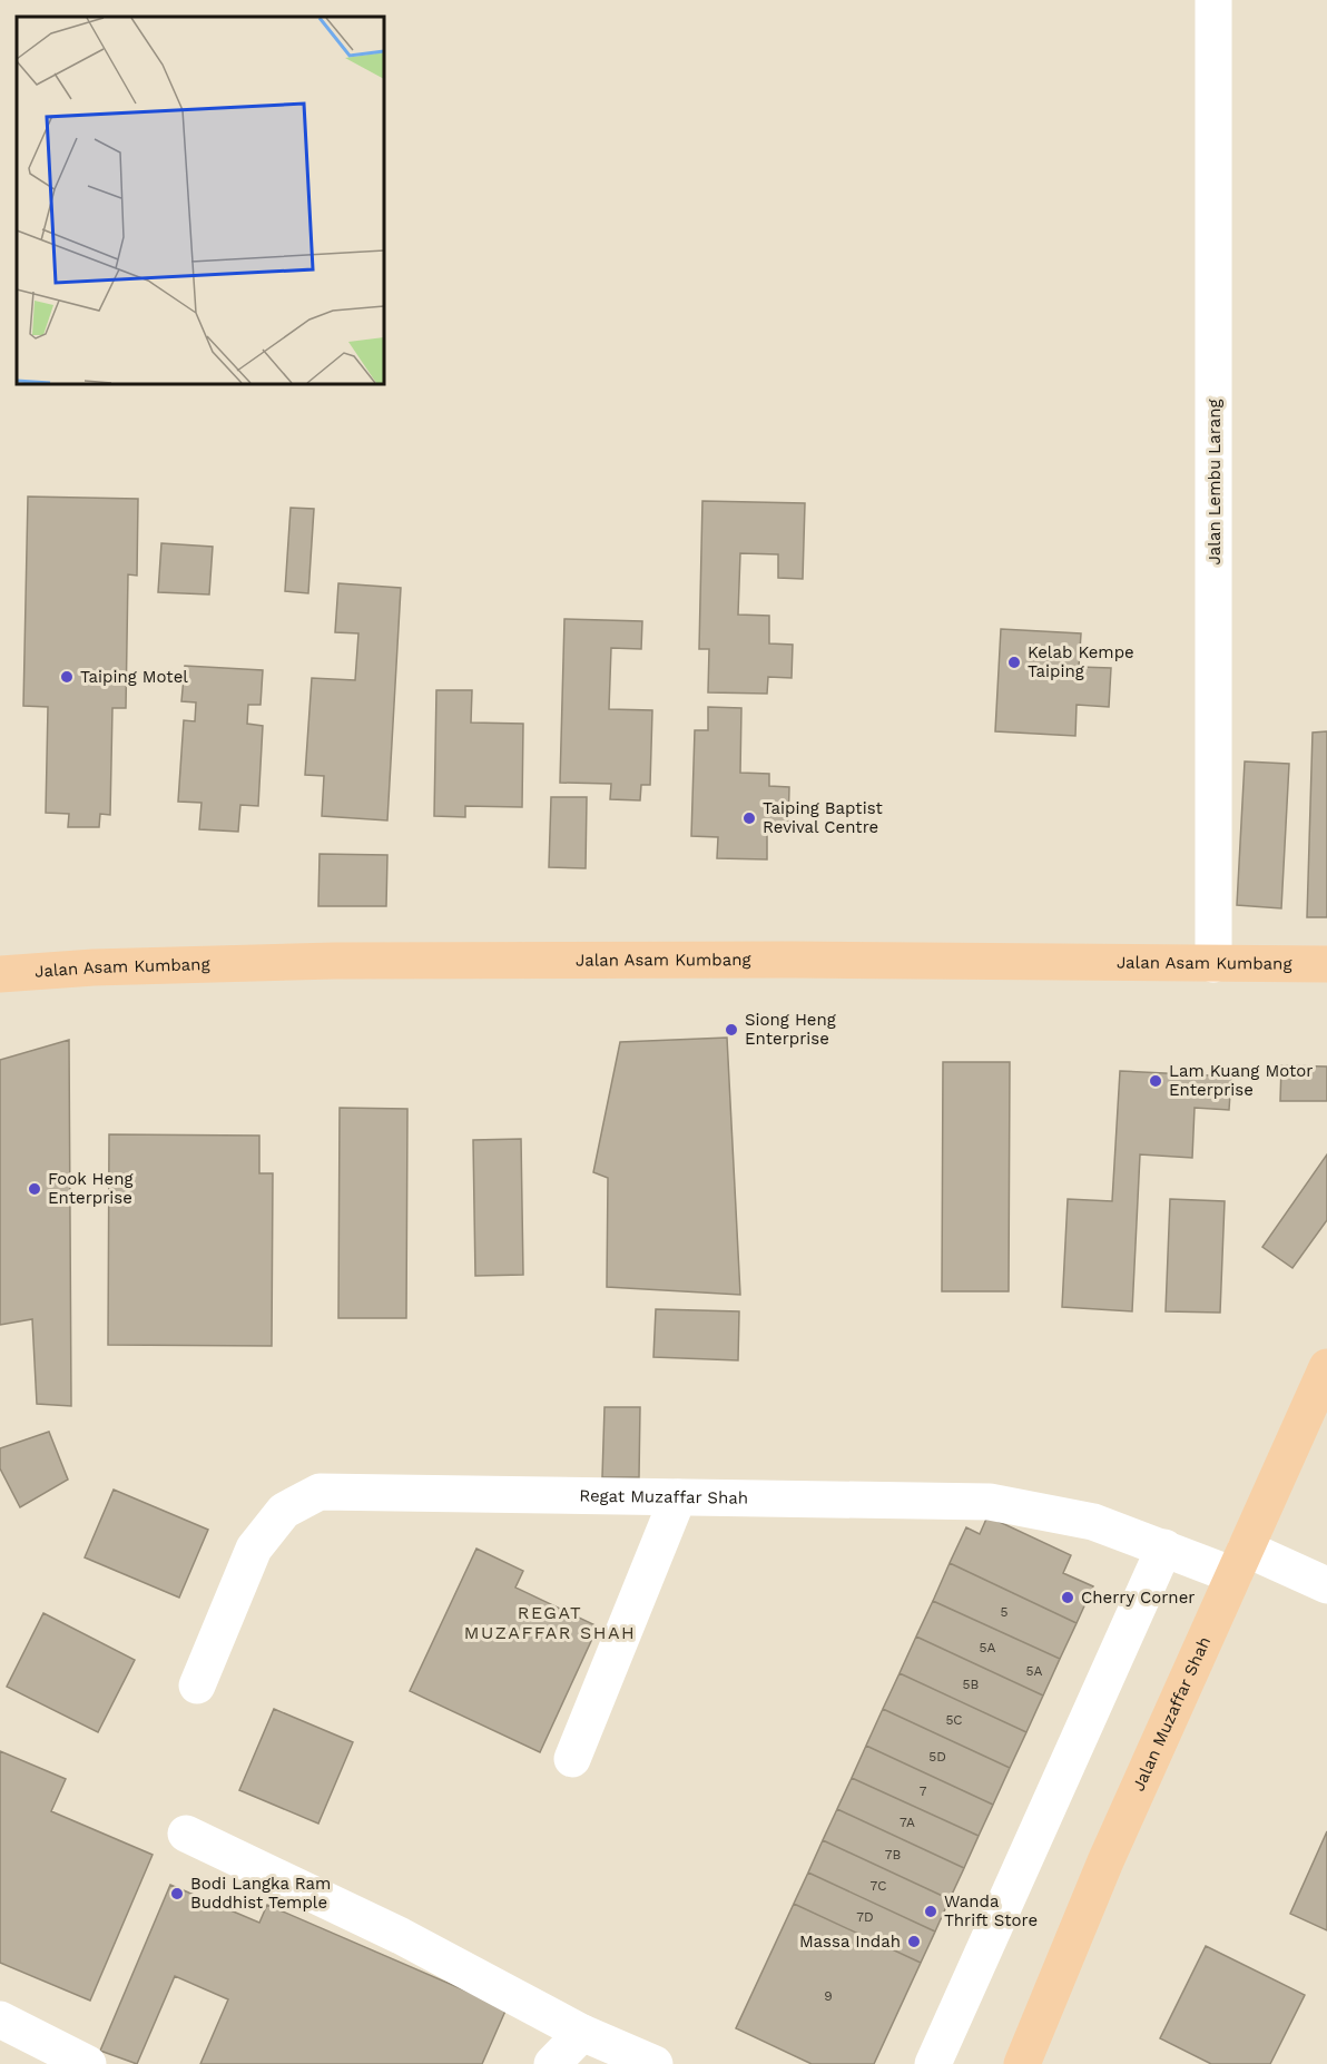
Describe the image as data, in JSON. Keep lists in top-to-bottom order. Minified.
{"streets":{"main road":["Jalan Asam Kumbang","Jalan Muzaffar Shah"],"street":["Jalan Lembu Larang","Regat Muzaffar Shah"]},"crossings":[["Jalan Lembu Larang","Jalan Asam Kumbang"],["Regat Muzaffar Shah","Jalan Muzaffar Shah"]],"districts":["REGAT MUZAFFAR SHAH"],"places":["Kelab Kempe Taiping","Taiping Motel","Taiping Baptist Revival Centre","Siong Heng Enterprise","Lam Kuang Motor Enterprise","Fook Heng Enterprise","Cherry Corner","Bodi Langka Ram Buddhist Temple","Wanda Thrift Store","Massa Indah"],"house_numbers":["5","5A","5A","5B","5C","5D","7","7A","7B","7C","7D","9"]}
